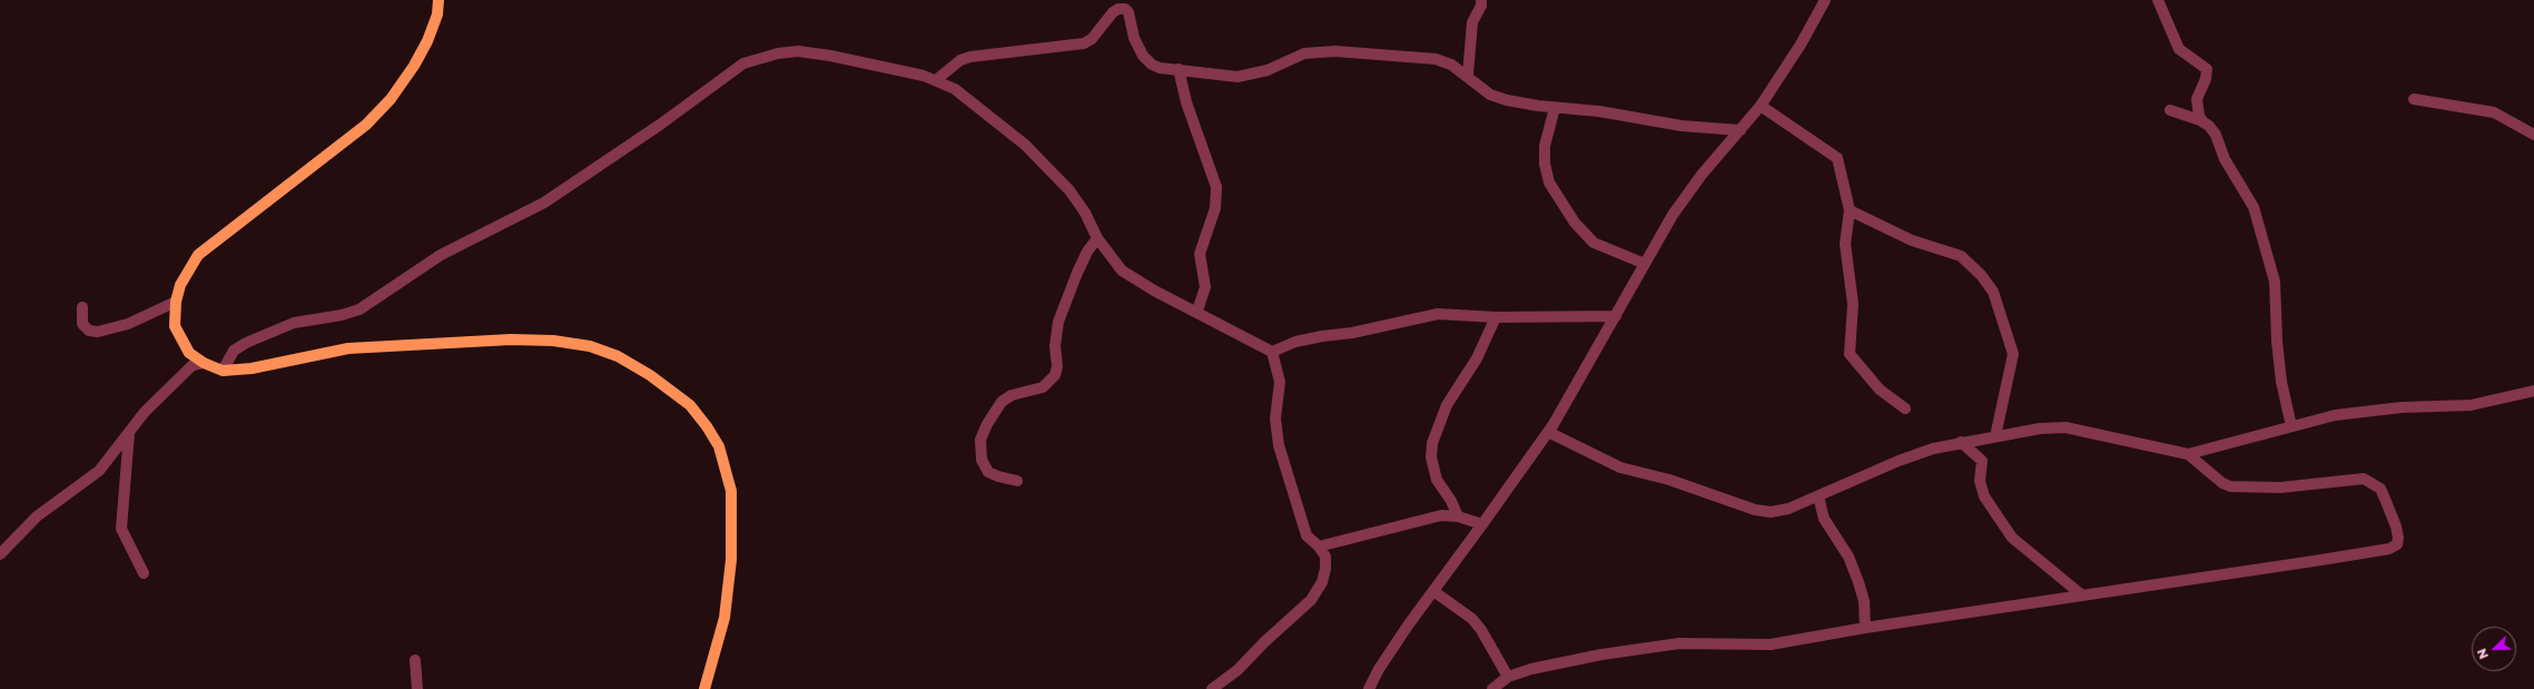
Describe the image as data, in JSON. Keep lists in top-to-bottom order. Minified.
{"north":"bottom left"}
